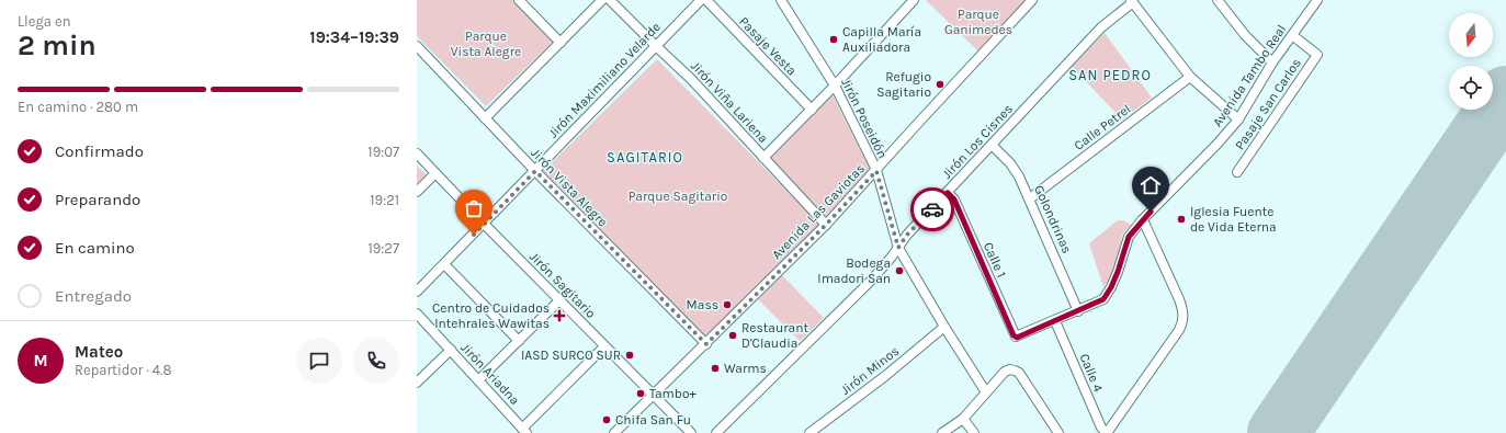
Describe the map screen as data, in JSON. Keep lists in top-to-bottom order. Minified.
{"streets":{"street":["Pasaje Vesta","Avenida Tambo Real","Jirón Maximiliano Velarde","Jirón Viña Lariena","Pasaje San Carlos","Jirón Poseidón","Calle Petrel","Jirón Los Cisnes","Jirón Vista Alegre","Avenida Las Gaviotas","Golondrinas","Calle 1","Jirón Sagitario","Jirón Minos","Calle 4","Jirón Ariadna"]},"crossings":[["Avenida Tambo Real","Pasaje San Carlos"],["Avenida Tambo Real","Golondrinas"],["Avenida Tambo Real","Calle 1"],["Avenida Tambo Real","Calle 4"],["Jirón Maximiliano Velarde","Jirón Viña Lariena"],["Jirón Maximiliano Velarde","Jirón Vista Alegre"],["Jirón Maximiliano Velarde","Jirón Sagitario"],["Jirón Viña Lariena","Avenida Las Gaviotas"],["Jirón Poseidón","Jirón Los Cisnes"],["Jirón Poseidón","Avenida Las Gaviotas"],["Jirón Poseidón","Jirón Minos"],["Calle Petrel","Golondrinas"],["Jirón Los Cisnes","Golondrinas"],["Jirón Los Cisnes","Calle 1"],["Jirón Vista Alegre","Avenida Las Gaviotas"],["Avenida Las Gaviotas","Jirón Sagitario"]],"districts":["SAN PEDRO","SAGITARIO"],"parks":["Parque Ganimedes","Parque Vista Alegre","Parque Sagitario"],"places":{"other":["Capilla María Auxiliadora","Refugio Sagitario","Iglesia Fuente de Vida Eterna","Bodega Imadori San","Mass","Restaurant D'Claudia","IASD SURCO SUR","Warms","Tambo+","Chifa San Fu"],"health":["Centro de Cuidados Intehrales Wawitas"]},"north":"bottom","page":{"heading":["2 min","Llega en","19:34–19:39"],"panel":["Mateo","Repartidor · 4.8"],"bar":"En camino · 280 m","list":[["Confirmado","19:07"],["Preparando","19:21"],["En camino","19:27"],"Entregado"],"round":"M"}}
